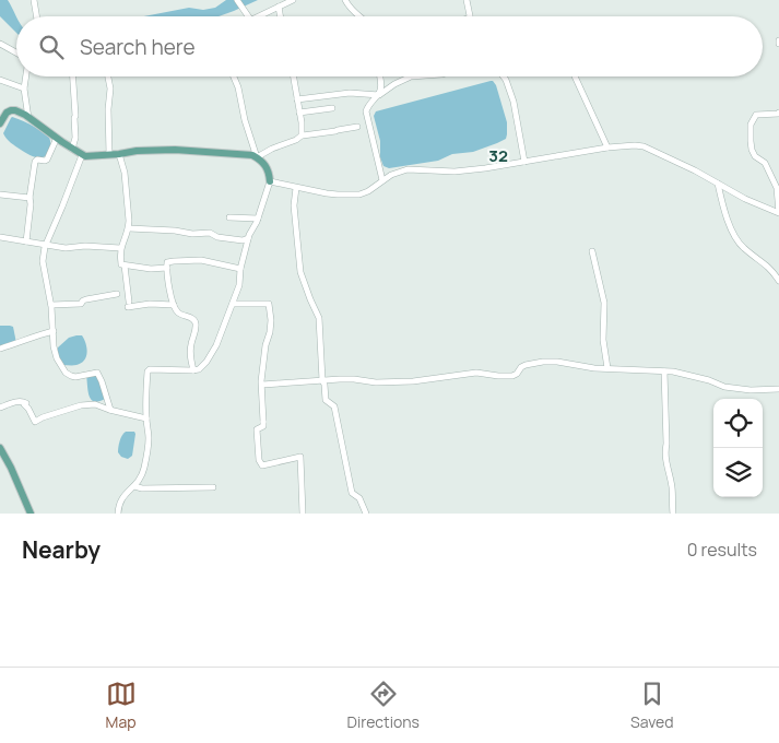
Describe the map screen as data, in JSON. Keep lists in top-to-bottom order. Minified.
{"districts":["32"],"page":{"search":"Search here","heading":["Nearby","0 results"],"nav":["Map","Directions","Saved"]}}
